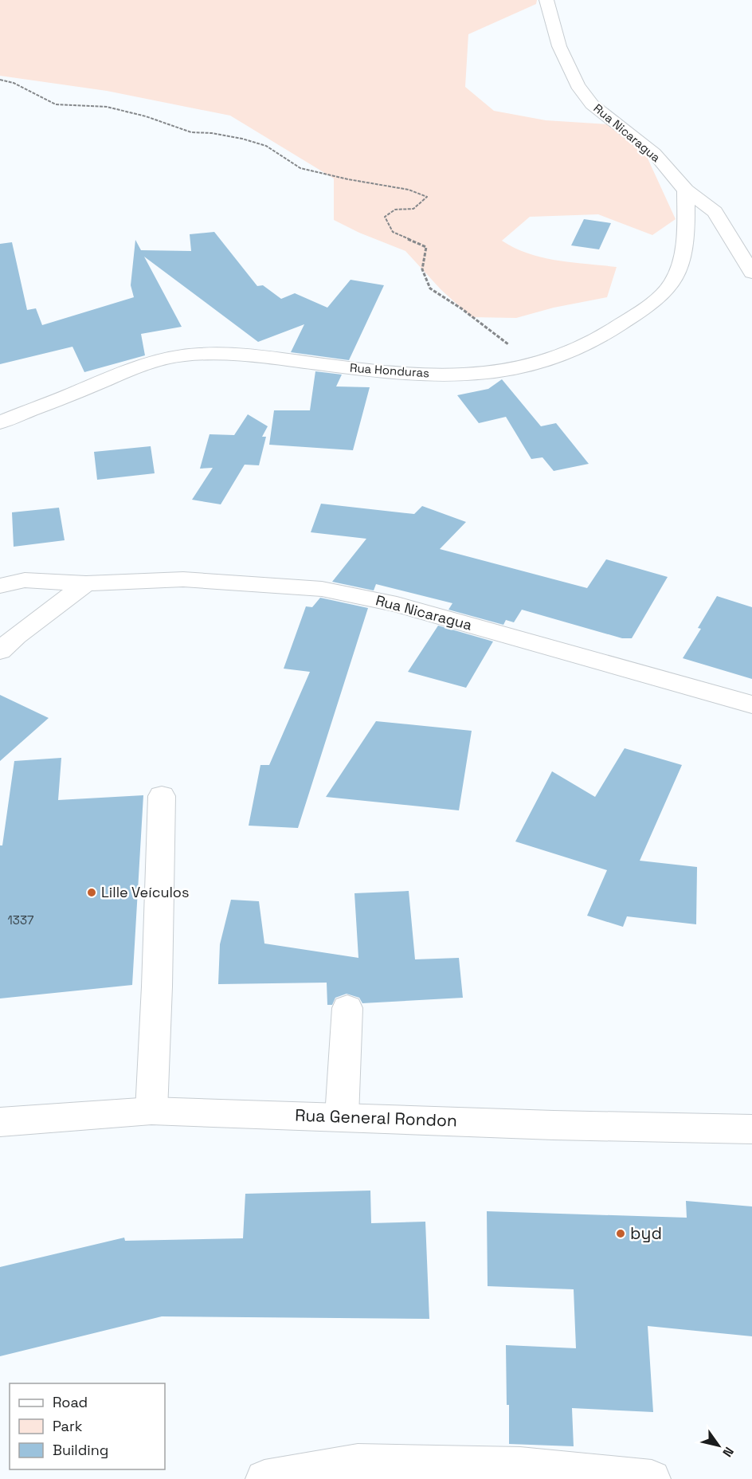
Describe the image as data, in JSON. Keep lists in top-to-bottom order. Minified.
{"streets":{"street":["Rua Nicaragua","Rua Honduras","Rua General Rondon"]},"crossings":[["Rua Nicaragua","Rua Honduras"]],"places":["Lille Veículos","byd"],"house_numbers":["1337"],"legend":["Road","Park","Building"],"north":"bottom right"}
